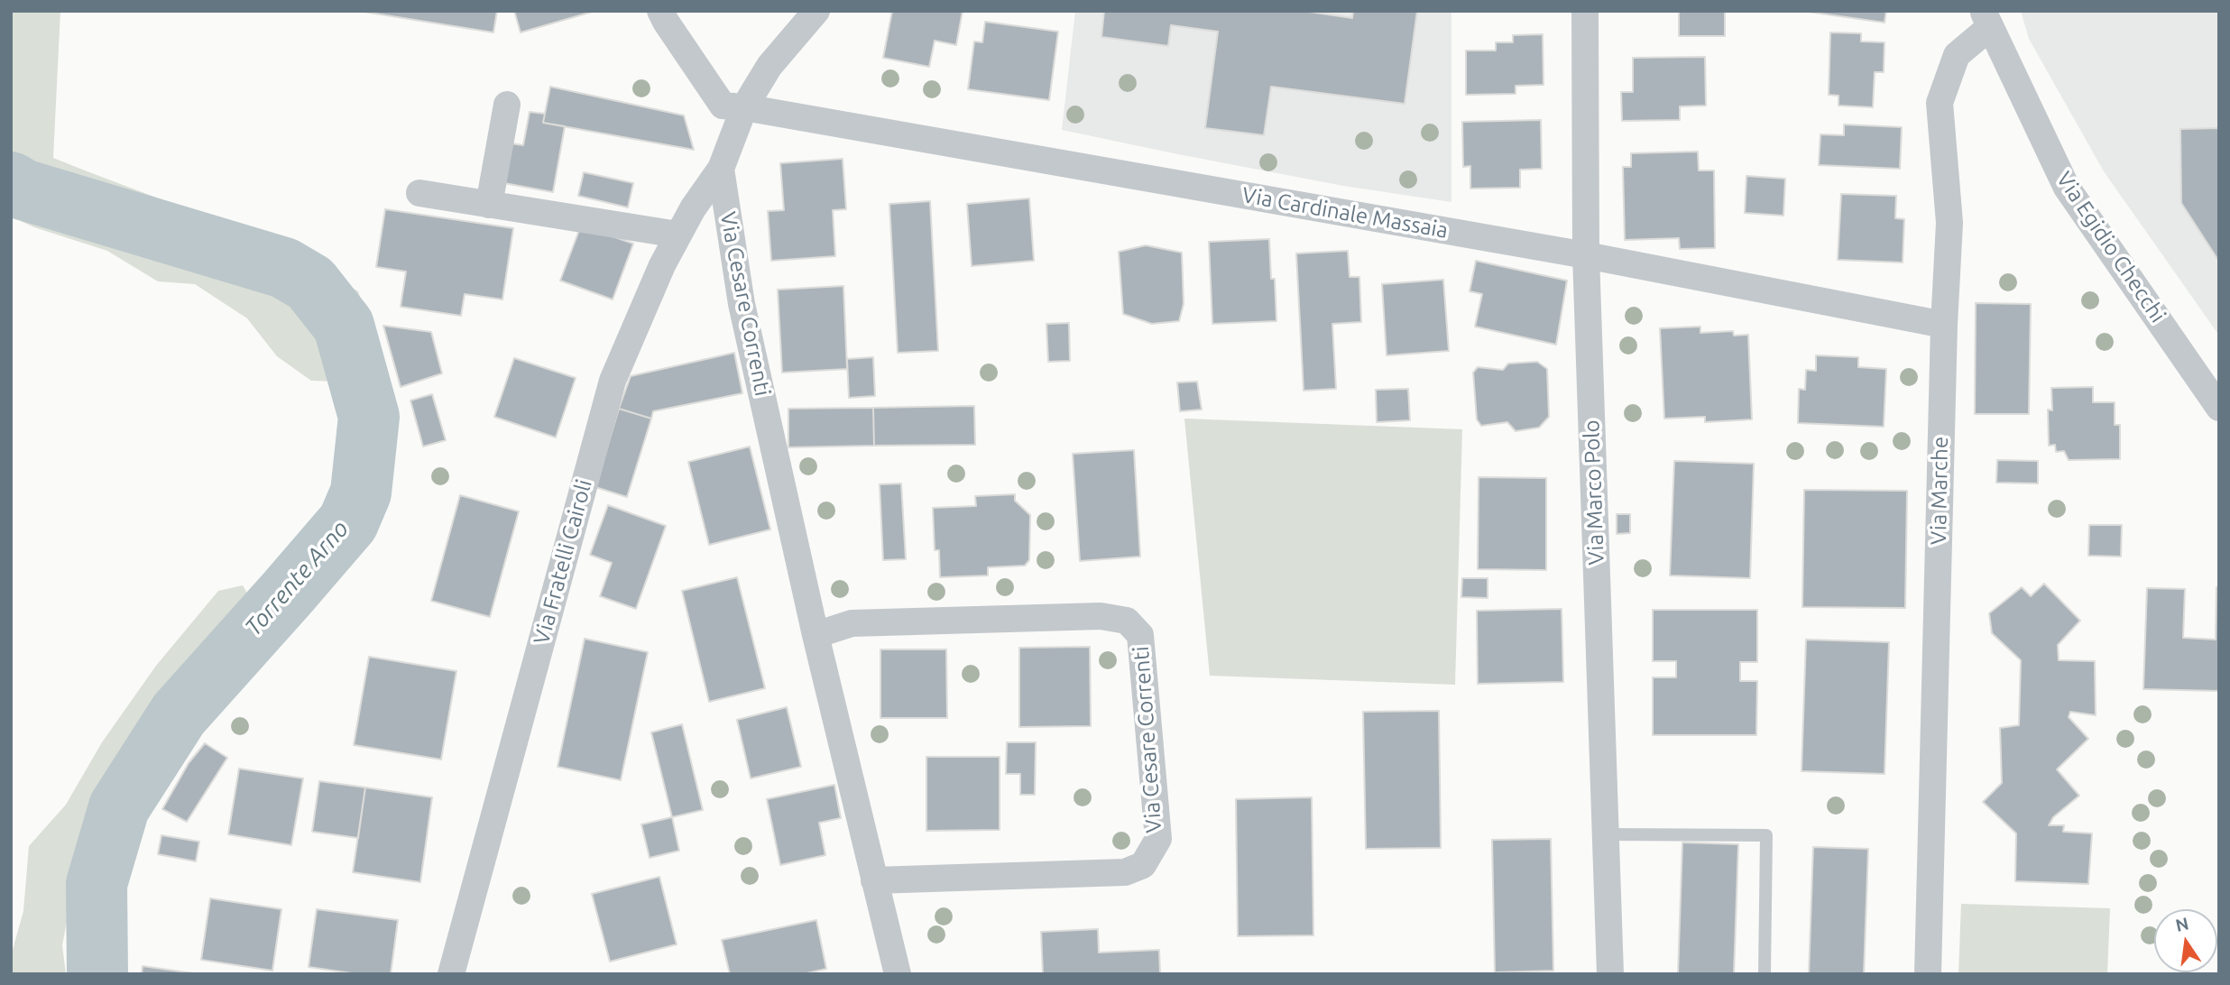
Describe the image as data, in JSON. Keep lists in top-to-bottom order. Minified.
{"streets":{"street":["Via Cardinale Massaia","Via Egidio Checchi","Via Cesare Correnti","Via Marche","Via Marco Polo","Via Fratelli Cairoli"]},"crossings":[["Via Cardinale Massaia","Via Cesare Correnti"],["Via Cardinale Massaia","Via Marche"],["Via Cardinale Massaia","Via Marco Polo"],["Via Egidio Checchi","Via Marche"],["Via Cesare Correnti","Via Fratelli Cairoli"]],"water":["Torrente Arno"],"north":"top"}
